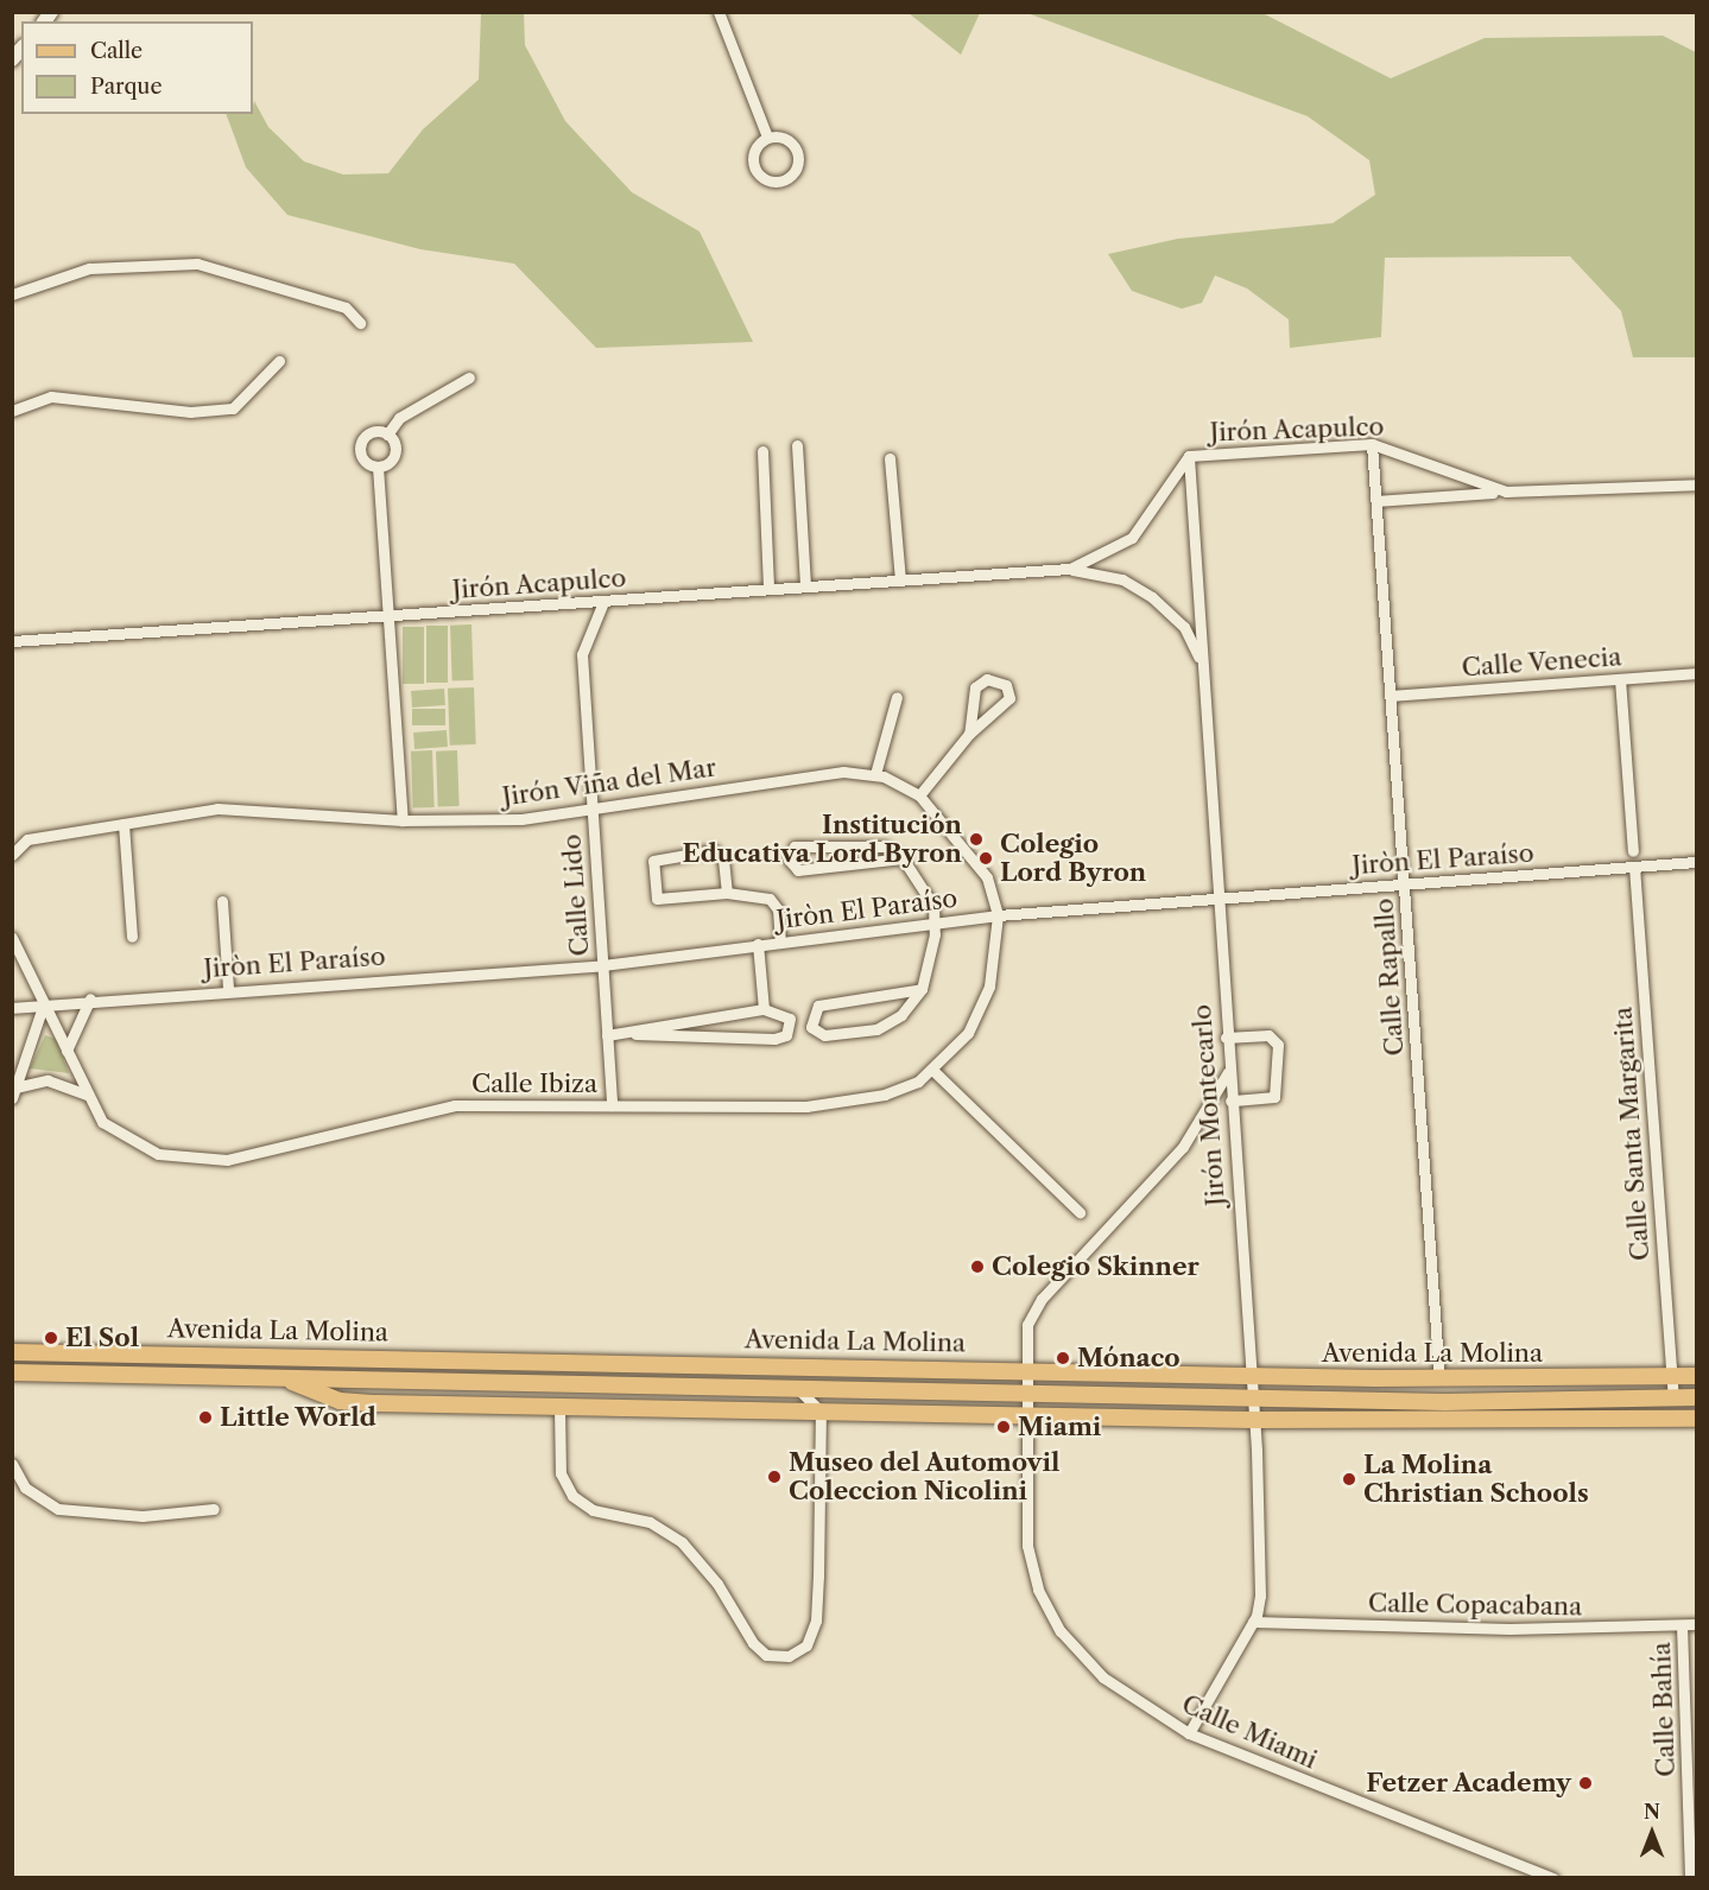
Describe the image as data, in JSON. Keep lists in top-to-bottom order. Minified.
{"streets":{"main road":["Avenida La Molina"],"street":["Jirón Acapulco","Calle Venecia","Jirón Viña del Mar","Jiròn El Paraíso","Calle Lido","Calle Rapallo","Calle Ibiza","Jirón Montecarlo","Calle Santa Margarita","Calle Copacabana","Calle Bahía","Calle Miami"]},"crossings":[["Jirón Acapulco","Calle Lido"],["Jirón Acapulco","Calle Rapallo"],["Jirón Acapulco","Jirón Montecarlo"],["Calle Venecia","Calle Rapallo"],["Jirón Viña del Mar","Jiròn El Paraíso"],["Jirón Viña del Mar","Calle Lido"],["Jirón Viña del Mar","Calle Ibiza"],["Jiròn El Paraíso","Calle Lido"],["Jiròn El Paraíso","Calle Rapallo"],["Jiròn El Paraíso","Calle Ibiza"],["Jiròn El Paraíso","Jirón Montecarlo"],["Jiròn El Paraíso","Calle Santa Margarita"],["Calle Lido","Calle Ibiza"],["Calle Rapallo","Avenida La Molina"],["Jirón Montecarlo","Avenida La Molina"],["Jirón Montecarlo","Calle Copacabana"],["Jirón Montecarlo","Calle Miami"],["Calle Santa Margarita","Avenida La Molina"],["Avenida La Molina","Calle Miami"],["Calle Copacabana","Calle Bahía"]],"places":["Institución Educativa Lord Byron","Colegio Lord Byron","Colegio Skinner","El Sol","Mónaco","Little World","Miami","Museo del Automovil Coleccion Nicolini","La Molina Christian Schools","Fetzer Academy"],"legend":["Calle","Parque"],"north":"top"}
